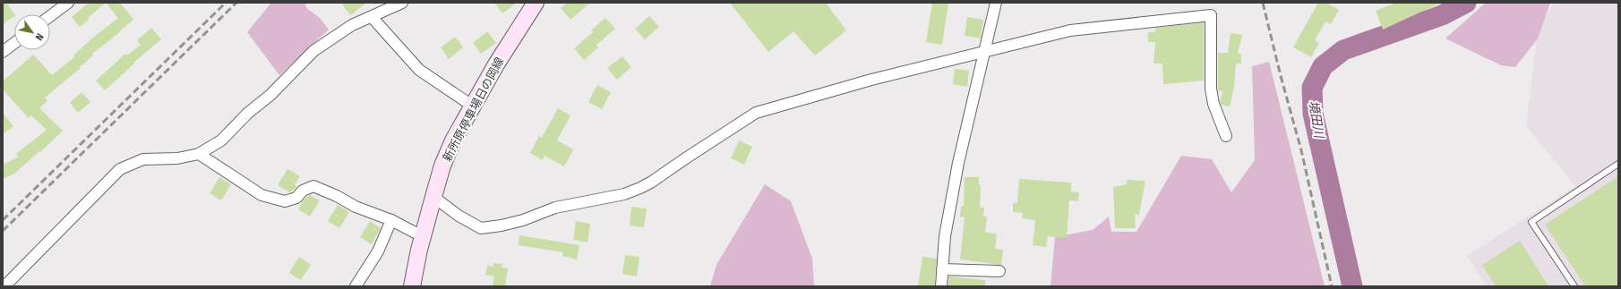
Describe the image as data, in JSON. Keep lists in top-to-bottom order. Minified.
{"streets":{"main road":["新所原停車場日の岡線"]},"water":["境田川"],"north":"bottom right"}
